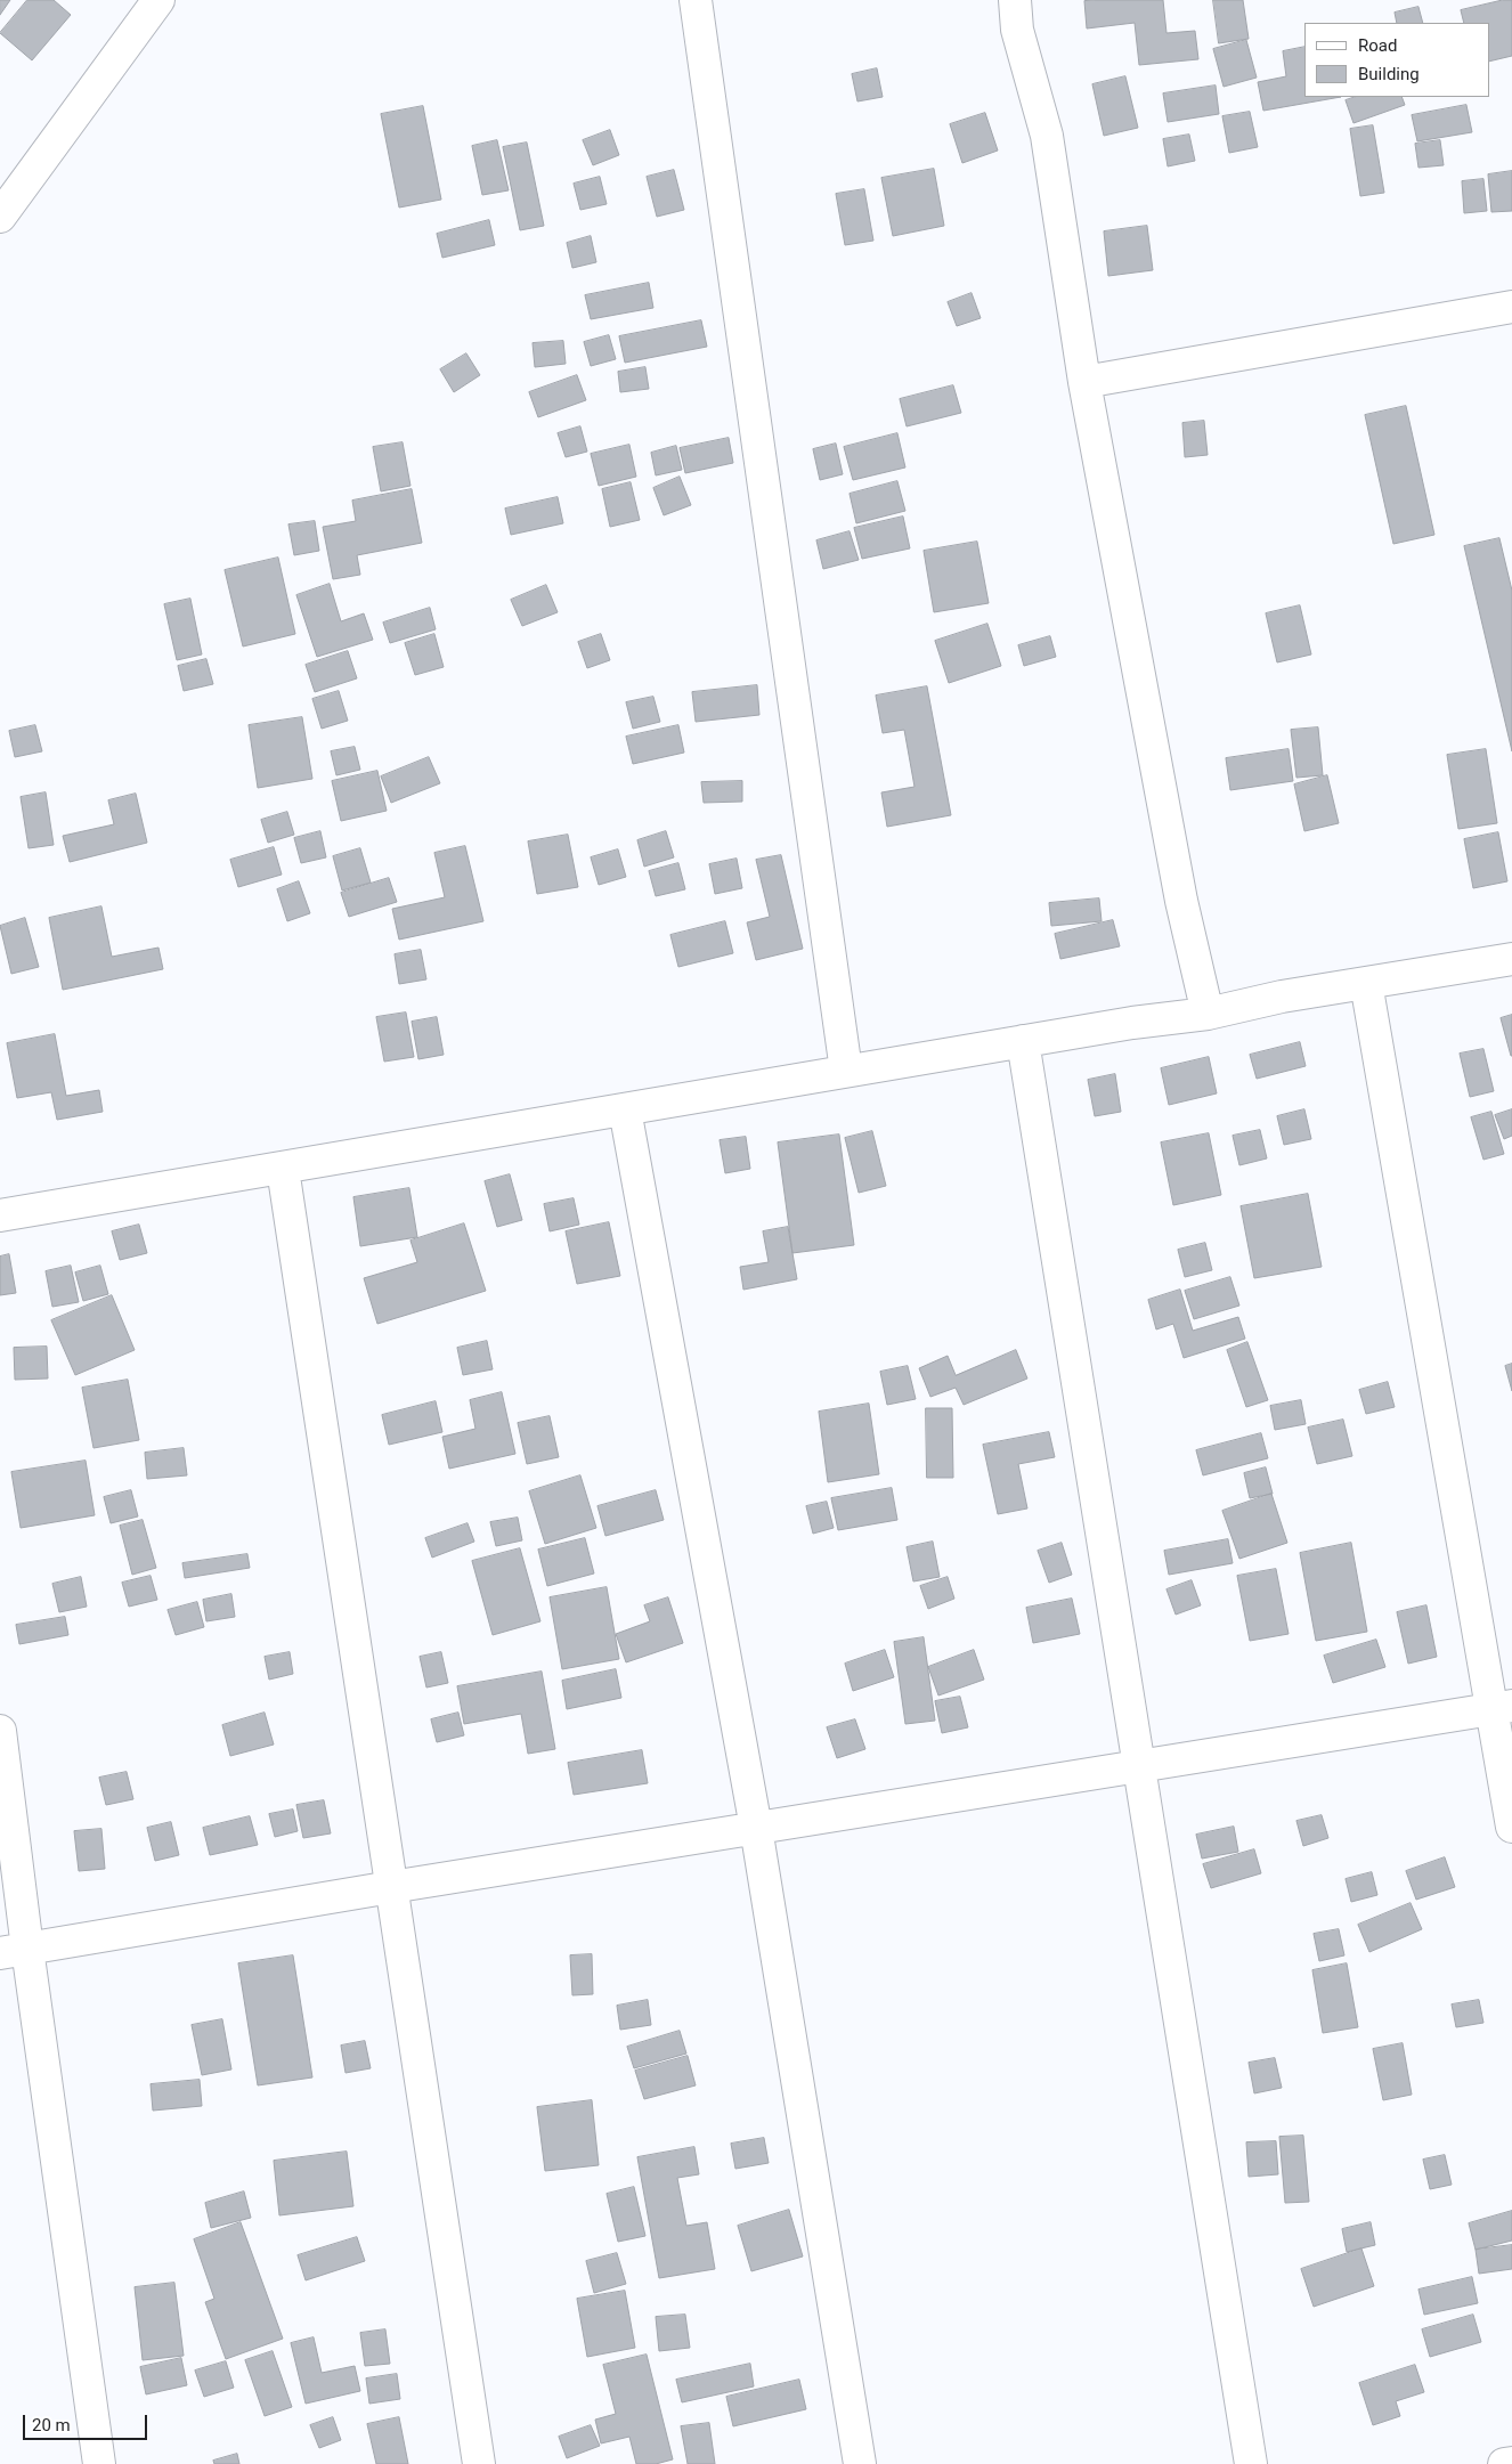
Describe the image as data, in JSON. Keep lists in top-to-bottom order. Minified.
{"legend":["Road","Building"],"scale_bar":"20 m"}
